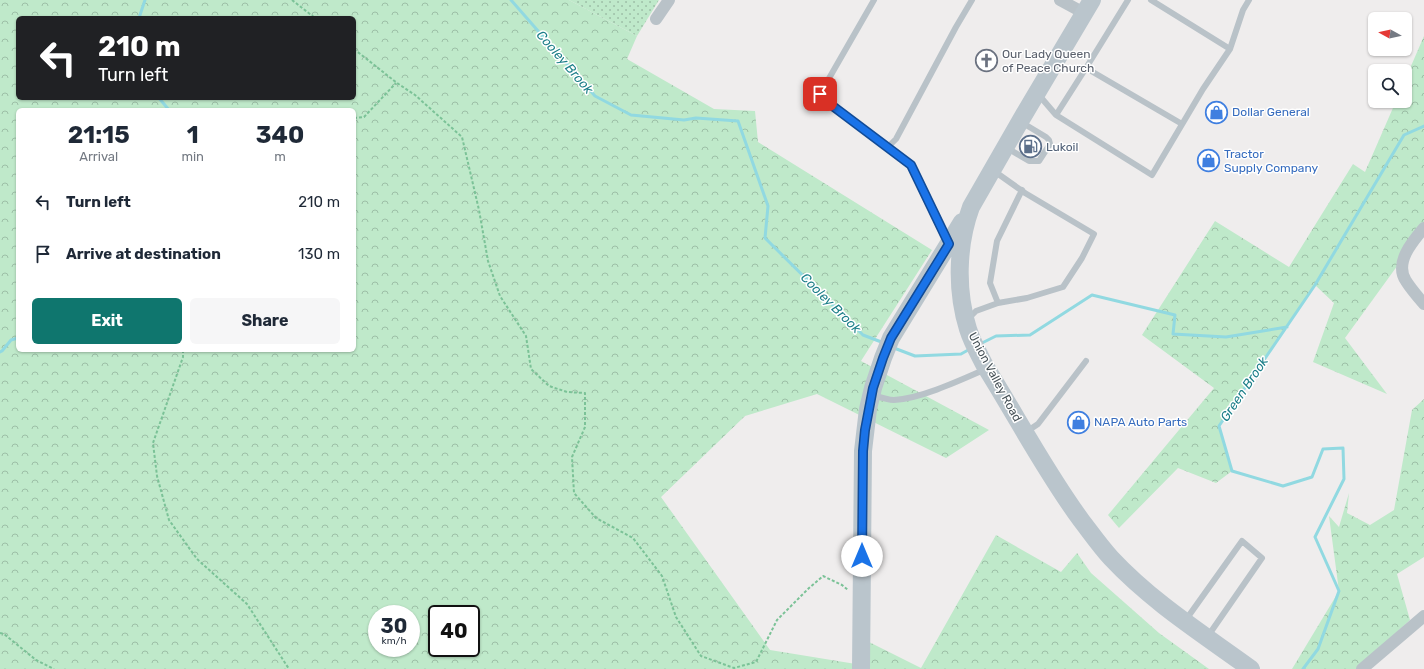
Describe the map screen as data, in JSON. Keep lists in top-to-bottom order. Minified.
{"streets":{"main road":["Union Valley Road"]},"water":["Cooley Brook","Green Brook"],"places":{"church":["Our Lady Queen of Peace Church"],"shop":["Dollar General","Tractor Supply Company","NAPA Auto Parts"],"fuel station":["Lukoil"]},"north":"left","page":{"turn":["210 m","Turn left"],"eta":["21:15","Arrival","1","min","340","m"],"list":[{"name":"Turn left","value":"210 m"},{"name":"Arrive at destination","value":"130 m"}],"buttons":["Exit","Share"],"speed":"30 km/h","limit":"40"}}
